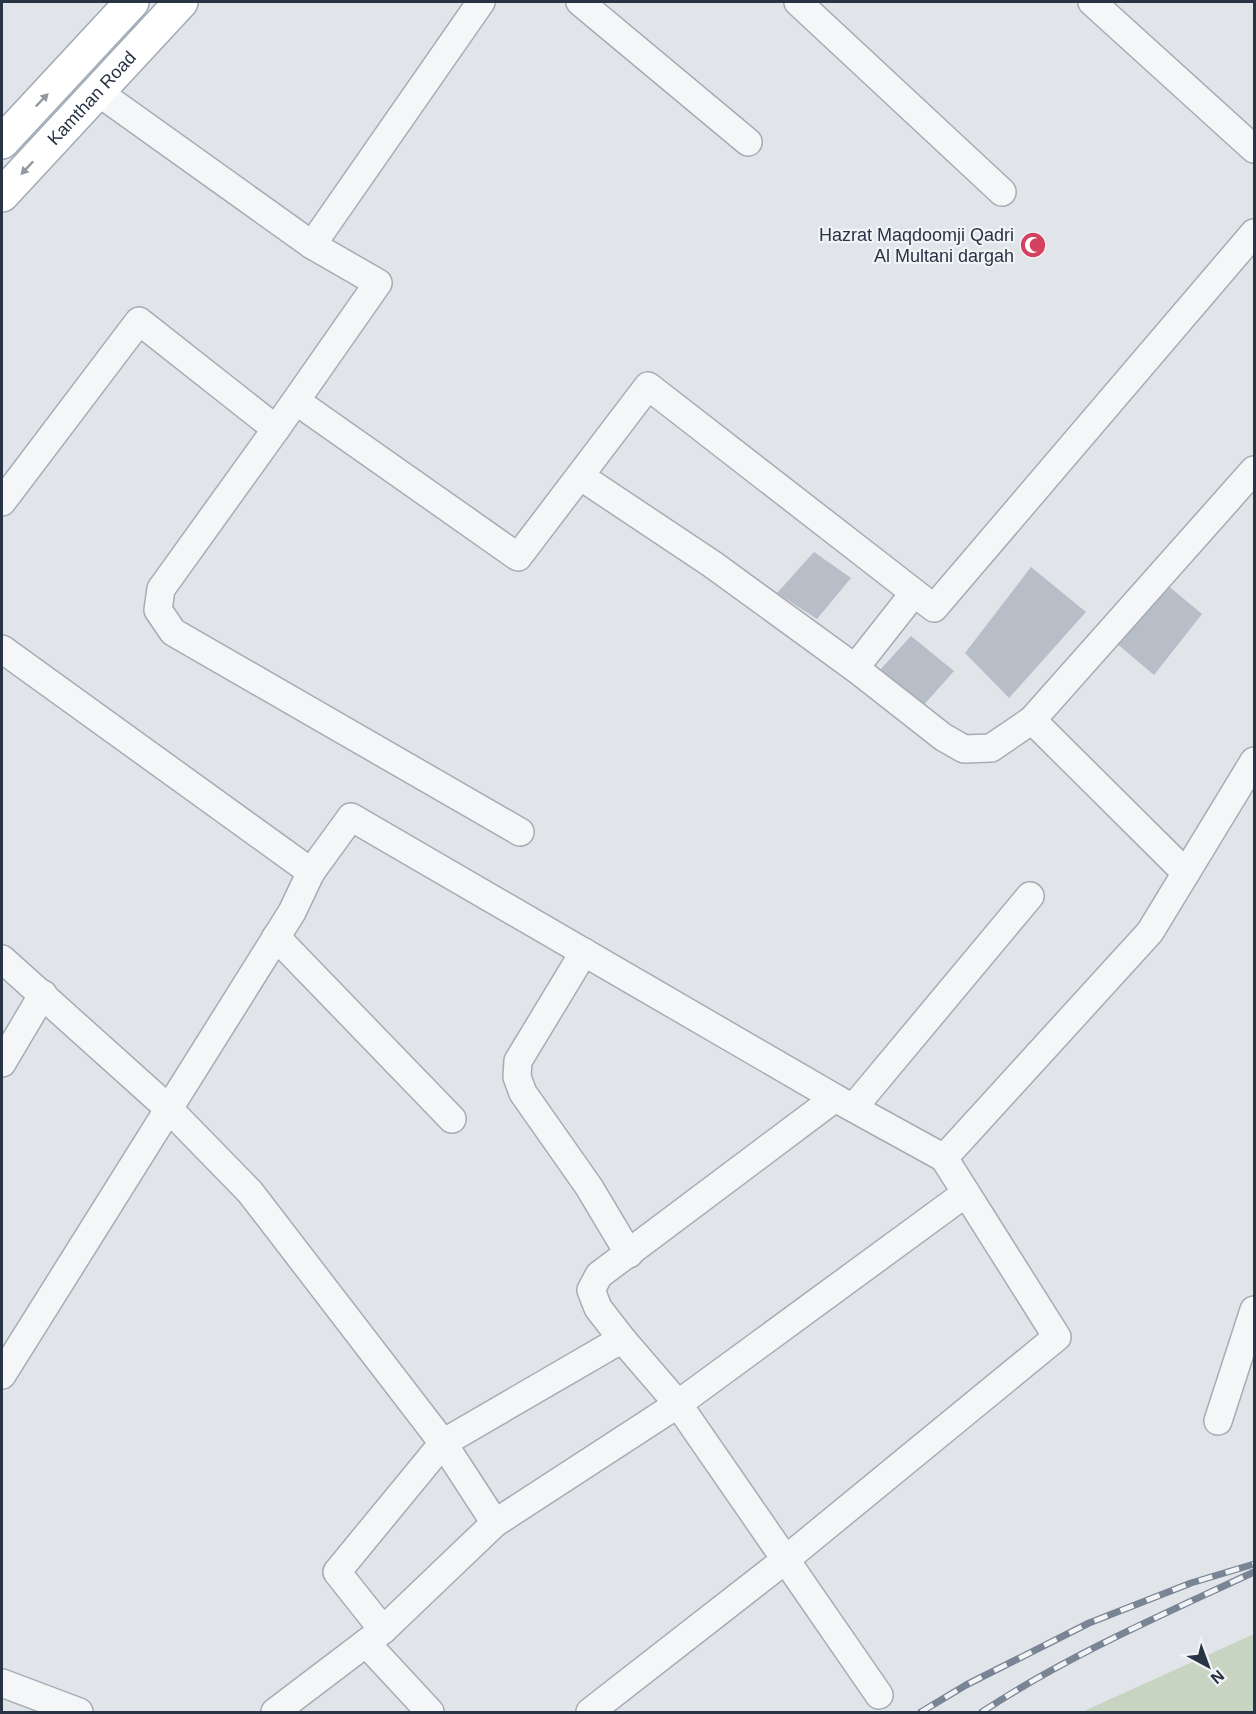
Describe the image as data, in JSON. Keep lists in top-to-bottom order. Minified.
{"streets":{"main road":["Kamthan Road"]},"places":{"mosque":["Hazrat Maqdoomji Qadri Al Multani dargah"]},"north":"bottom right"}
